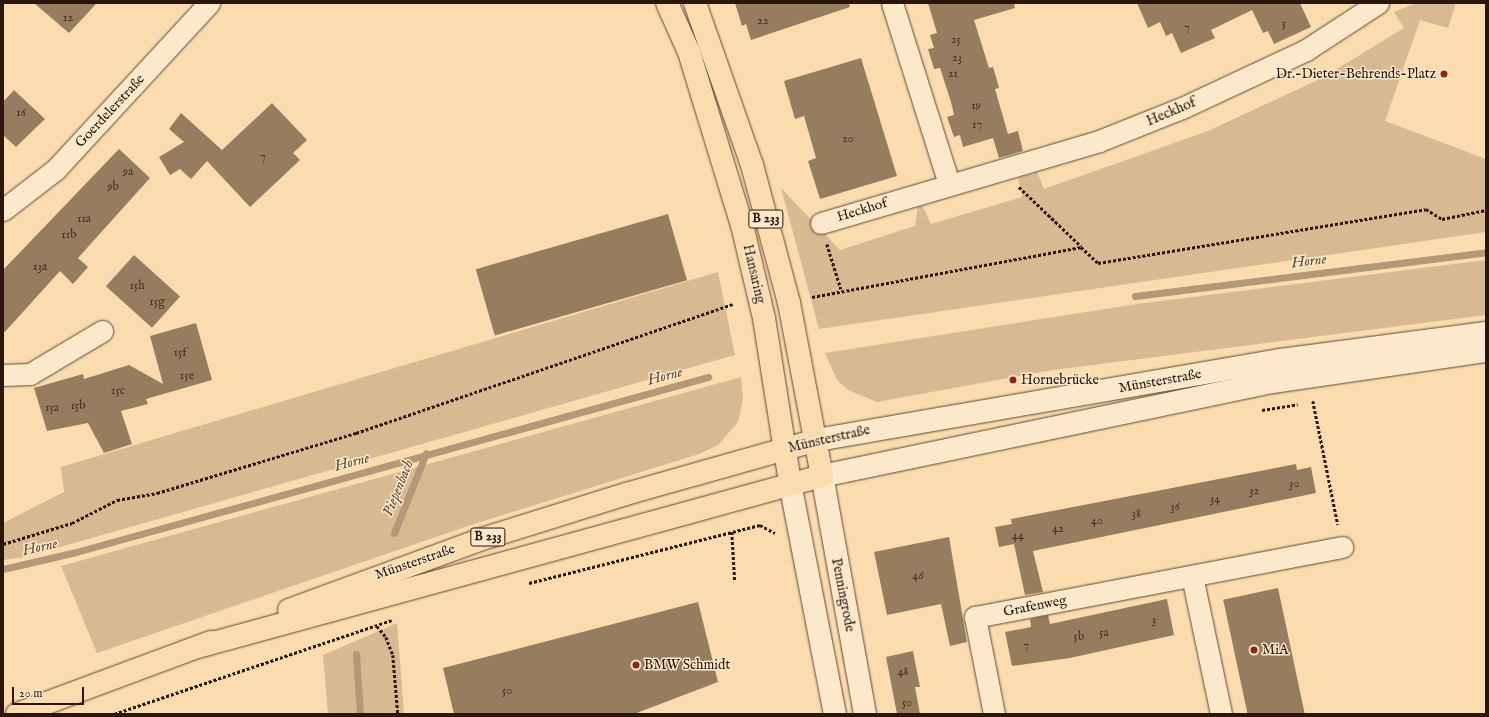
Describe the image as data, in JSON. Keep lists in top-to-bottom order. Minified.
{"streets":{"main road":["B 233","Hansaring","Münsterstraße","Penningrode"],"street":["Goerdelerstraße","Heckhof","Grafenweg"]},"crossings":[["Hansaring","Münsterstraße"],["Hansaring","Penningrode"],["Münsterstraße","Penningrode"]],"water":["Horne","Piepenbach"],"places":["Dr.-Dieter-Behrends-Platz","Hornebrücke","MiA","BMW Schmidt"],"house_numbers":["12","22","5","7","25","23","21","19","16","17","20","7","9a","9b","11a","11b","13a","15h","15g","15f","15e","15c","15b","15a","30","32","34","36","38","40","42","44","46","3","5a","5b","7","48","50","50"],"scale_bar":"20 m"}
